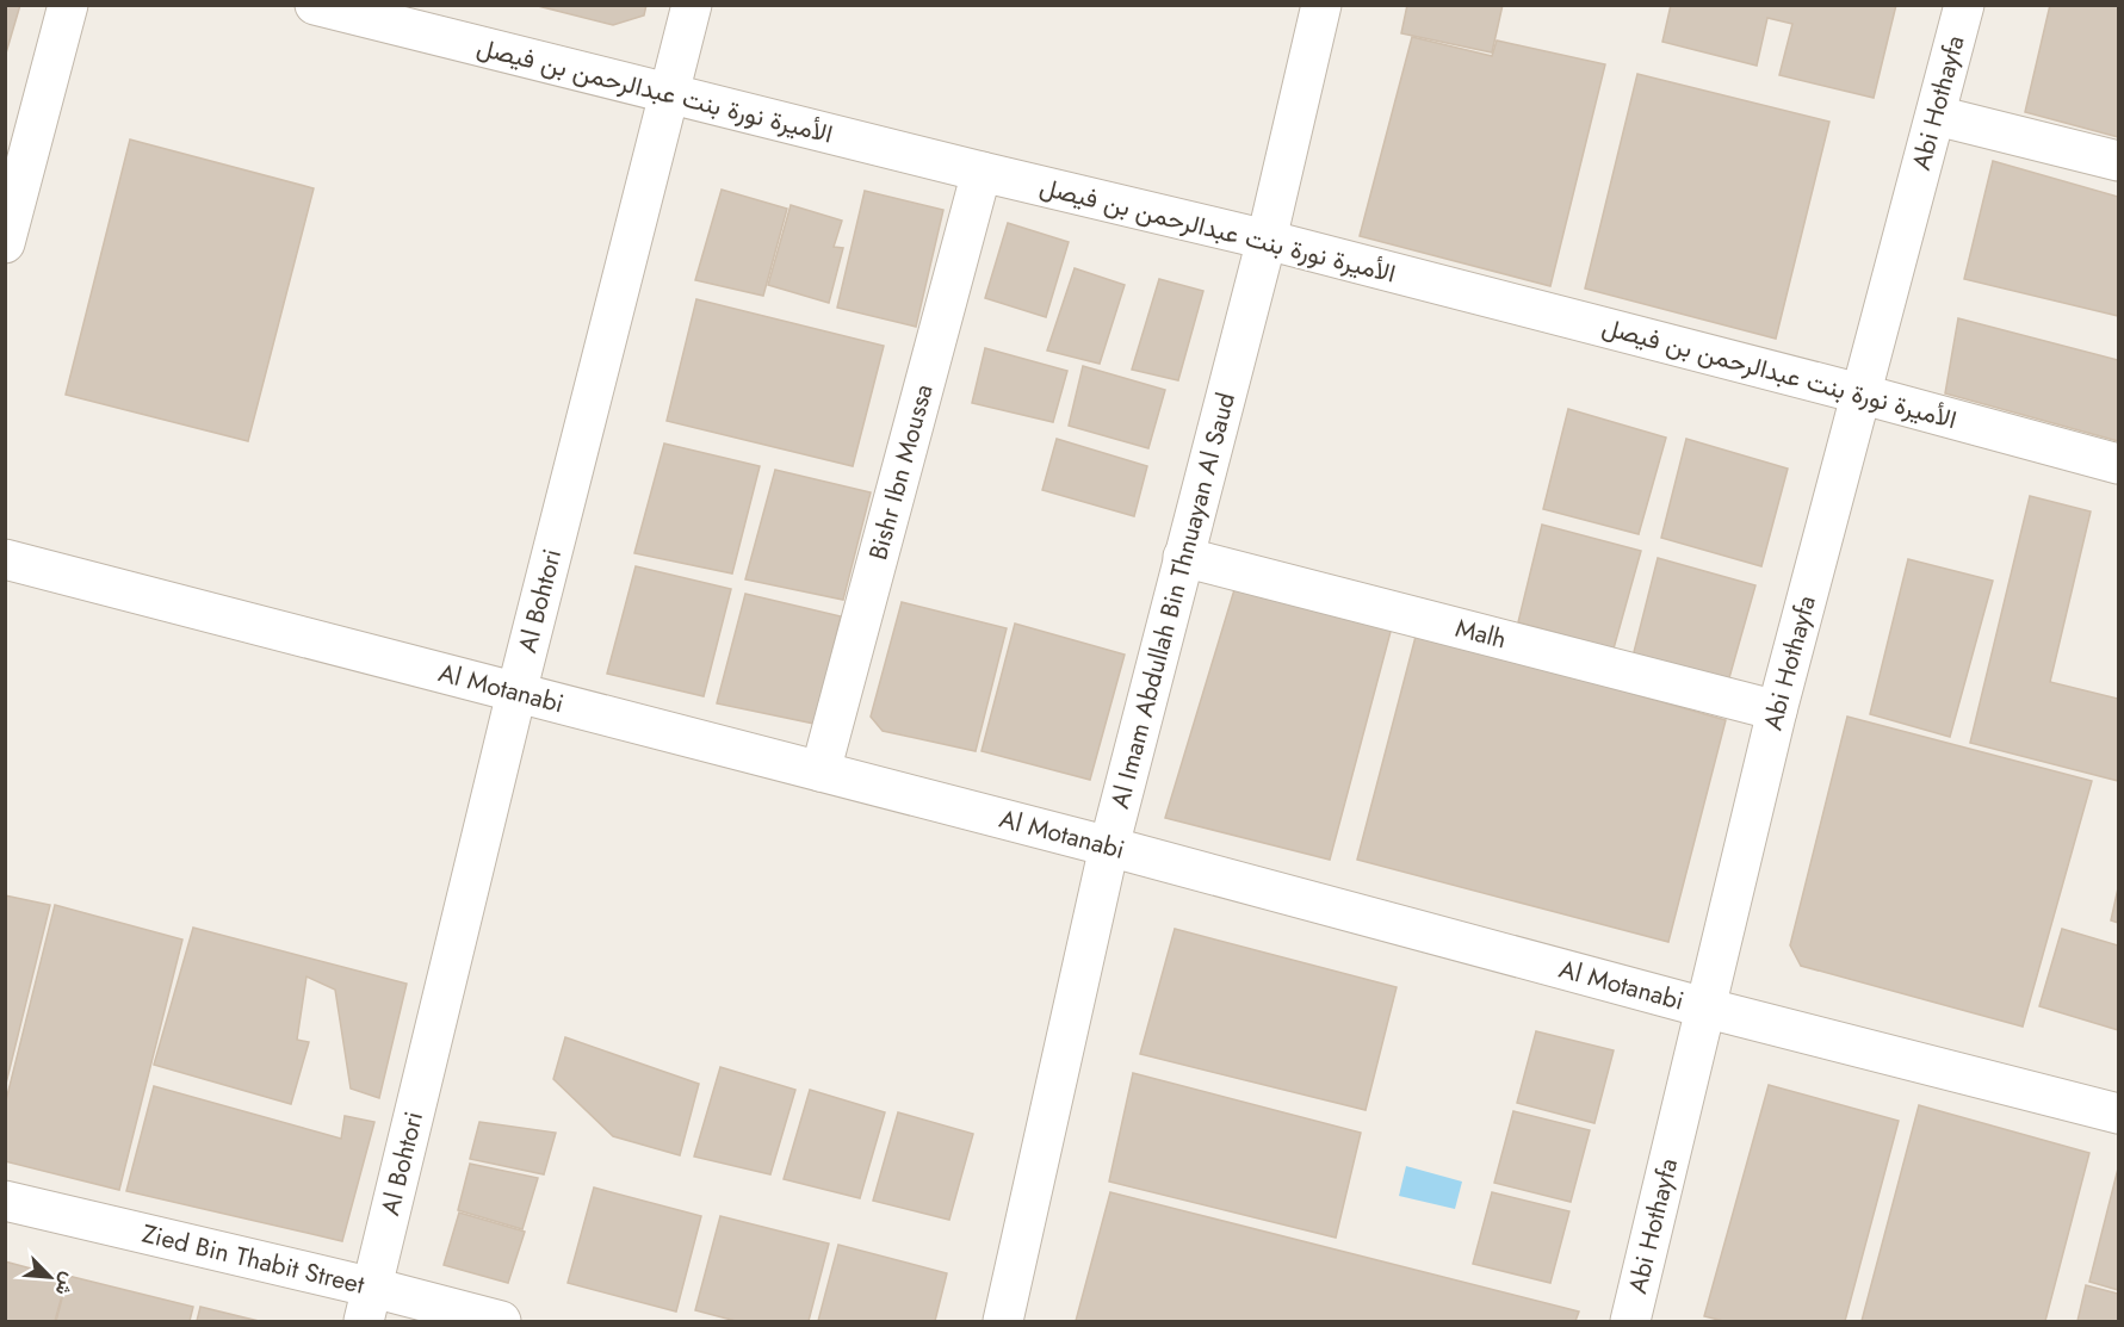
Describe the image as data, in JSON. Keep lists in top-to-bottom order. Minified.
{"streets":{"street":["الأميرة نورة بنت عبدالرحمن بن فيصل","Abi Hothayfa","Bishr Ibn Moussa","Al Bohtori","Al Imam Abdullah Bin Thnuayan Al Saud","Malh","Al Motanabi","Zied Bin Thabit Street"]},"crossings":[["الأميرة نورة بنت عبدالرحمن بن فيصل","Abi Hothayfa"],["الأميرة نورة بنت عبدالرحمن بن فيصل","Bishr Ibn Moussa"],["الأميرة نورة بنت عبدالرحمن بن فيصل","Al Bohtori"],["الأميرة نورة بنت عبدالرحمن بن فيصل","Al Imam Abdullah Bin Thnuayan Al Saud"],["Abi Hothayfa","Malh"],["Abi Hothayfa","Al Motanabi"],["Bishr Ibn Moussa","Al Motanabi"],["Al Bohtori","Al Motanabi"],["Al Bohtori","Zied Bin Thabit Street"],["Al Imam Abdullah Bin Thnuayan Al Saud","Malh"],["Al Imam Abdullah Bin Thnuayan Al Saud","Al Motanabi"]],"north":"bottom right"}
